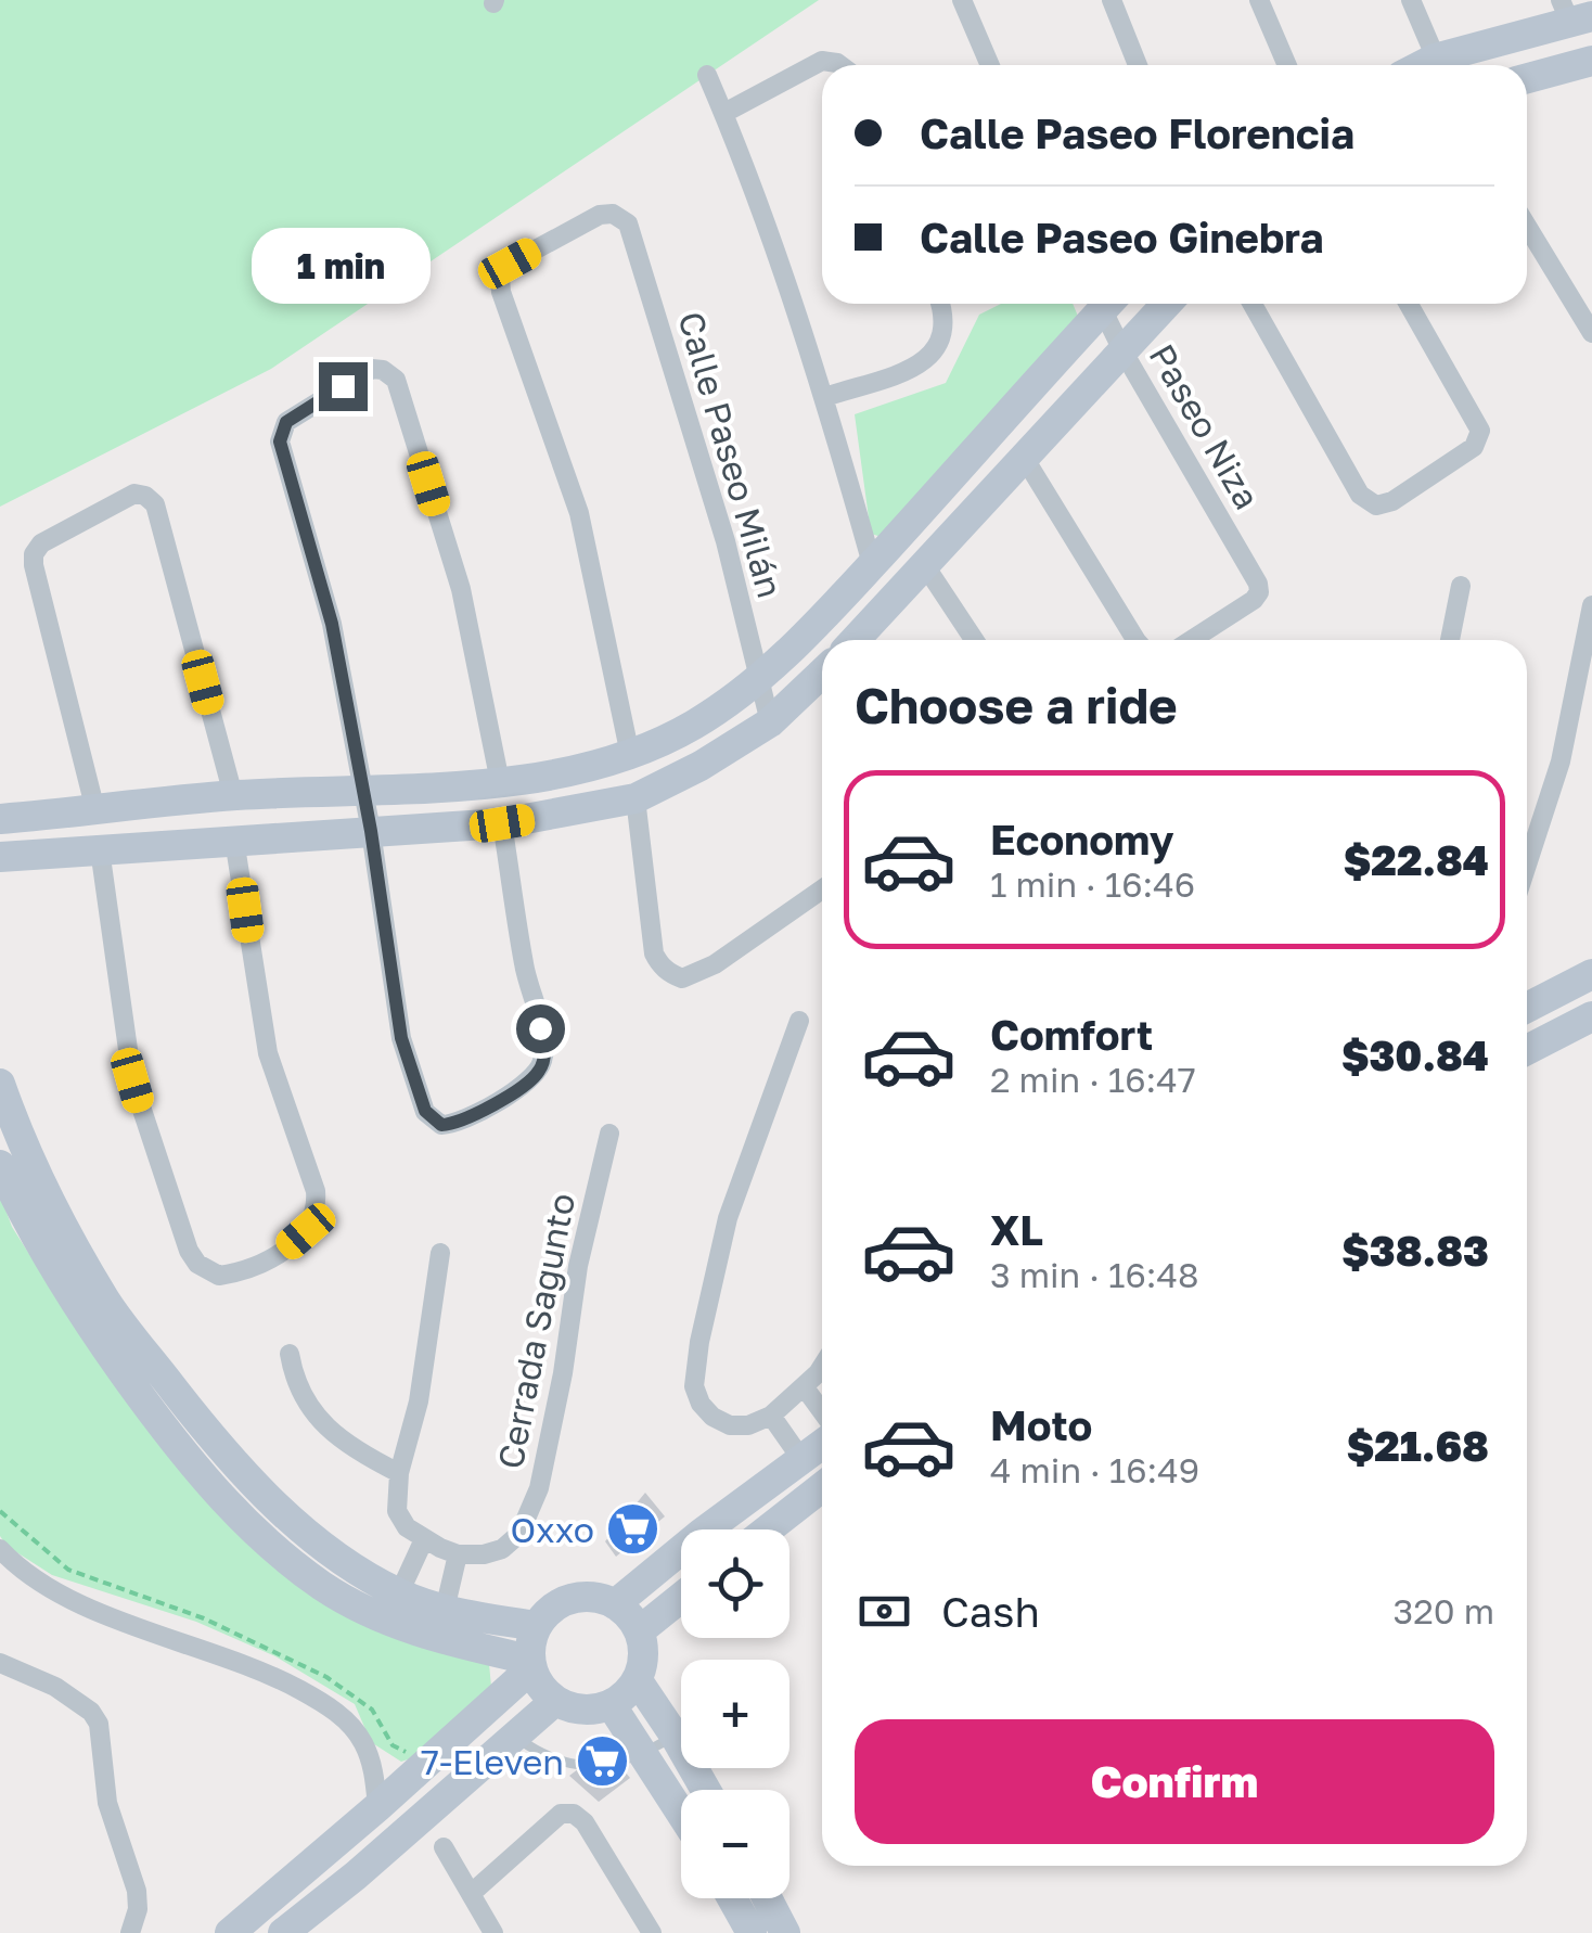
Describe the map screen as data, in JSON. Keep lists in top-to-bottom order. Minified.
{"streets":{"street":["Paseo Niza","Calle Paseo Milán","Cerrada Sagunto"]},"places":{"supermarket":["Oxxo","7-Eleven"]},"page":{"banner":["Calle Paseo Florencia","Calle Paseo Ginebra"],"bubble":"1 min","heading":"Choose a ride","list":[{"name":"Economy","note":"1 min · 16:46","value":"$22.84"},{"name":"Comfort","note":"2 min · 16:47","value":"$30.84"},{"name":"XL","note":"3 min · 16:48","value":"$38.83"},{"name":"Moto","note":"4 min · 16:49","value":"$21.68"}],"map_buttons":["+","−"],"pay":["Cash","320 m"],"buttons":"Confirm"}}
